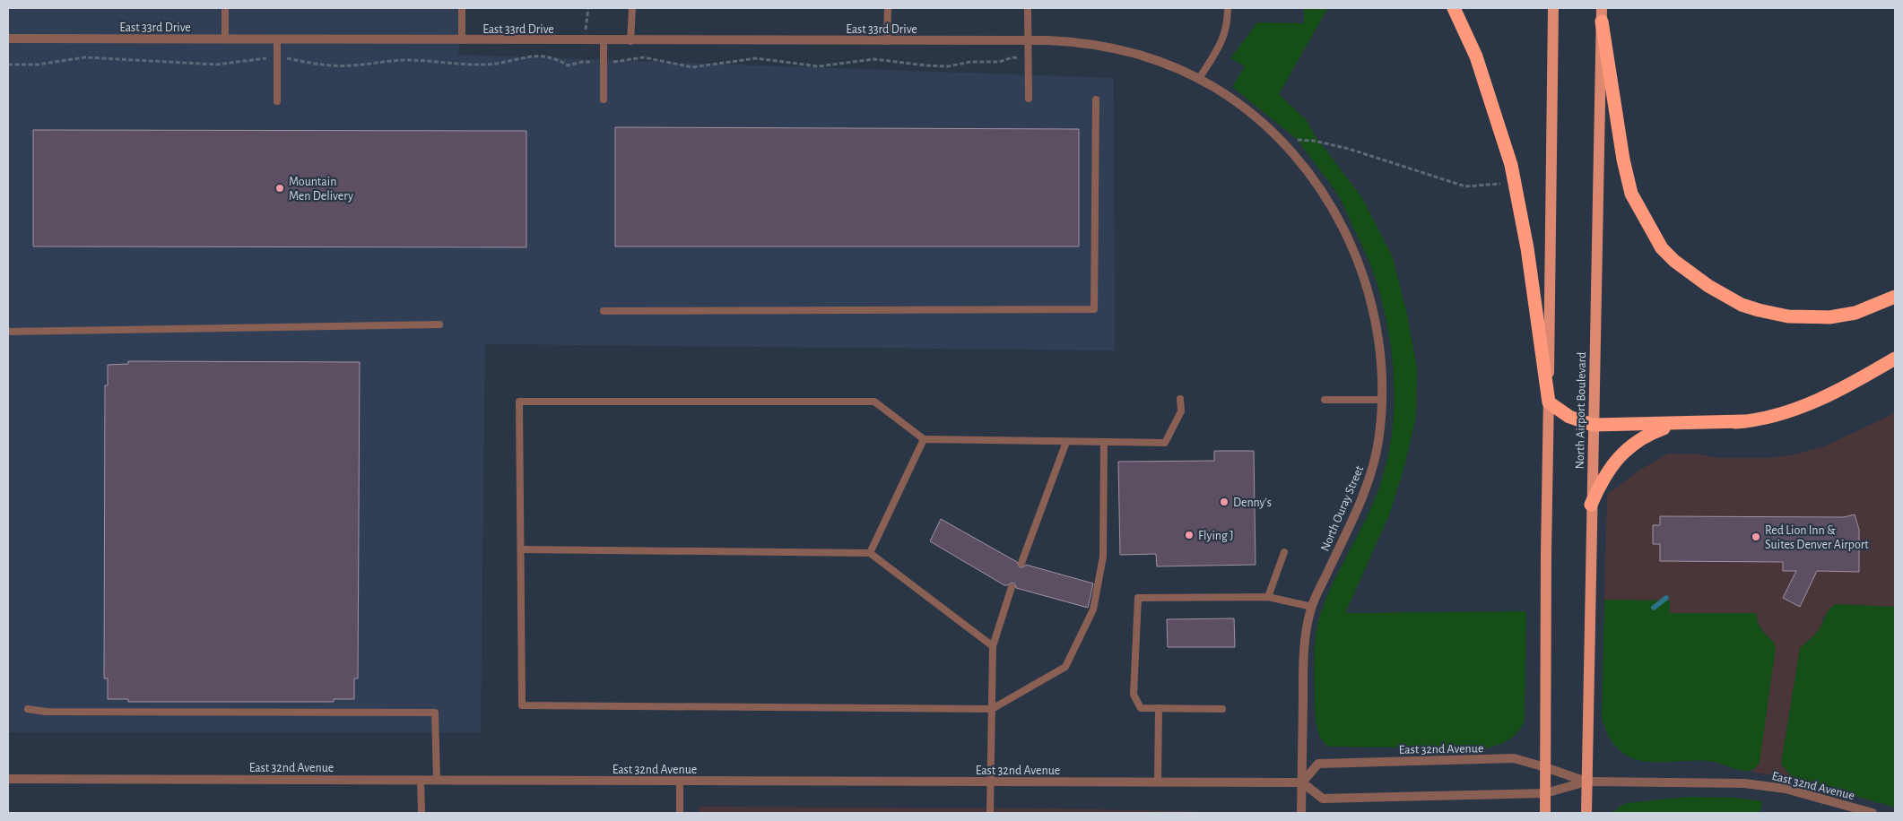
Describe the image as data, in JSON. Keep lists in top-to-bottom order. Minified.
{"streets":{"main road":["North Airport Boulevard"],"street":["East 33rd Drive","North Ouray Street","East 32nd Avenue"]},"crossings":[["East 33rd Drive","North Ouray Street"],["North Airport Boulevard","East 32nd Avenue"],["North Ouray Street","East 32nd Avenue"]],"places":["Mountain Men Delivery","Denny's","Flying J","Red Lion Inn & Suites Denver Airport"]}
